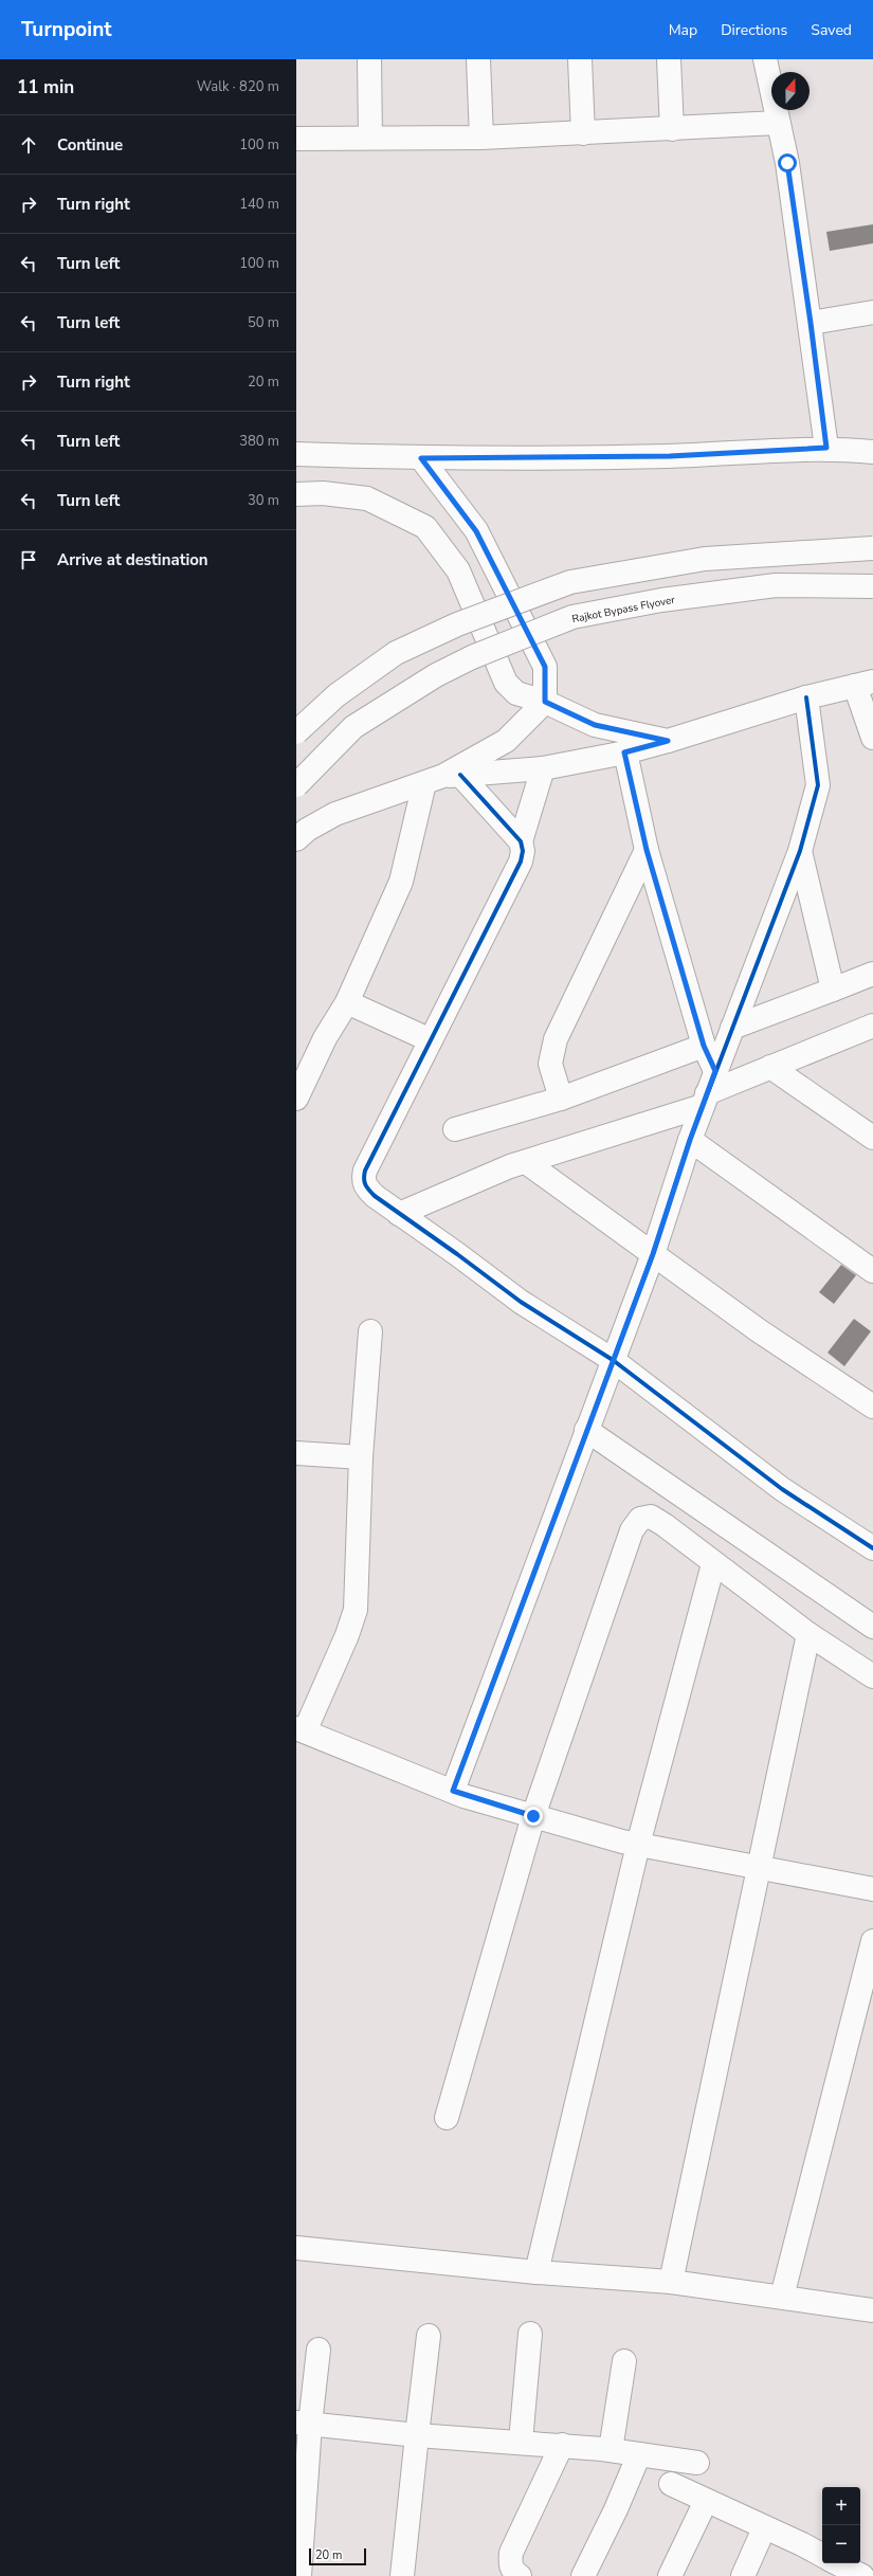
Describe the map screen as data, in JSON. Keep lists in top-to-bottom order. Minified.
{"streets":{"main road":["Rajkot Bypass Flyover"]},"scale_bar":"20 m","north":"top","page":{"header":"Turnpoint","nav":["Map","Directions","Saved"],"heading":["11 min","Walk · 820 m"],"list":[["Continue","100 m"],["Turn right","140 m"],["Turn left","100 m"],["Turn left","50 m"],["Turn right","20 m"],["Turn left","380 m"],["Turn left","30 m"],"Arrive at destination"],"map_buttons":["+","−"],"scale":"20 m"}}
